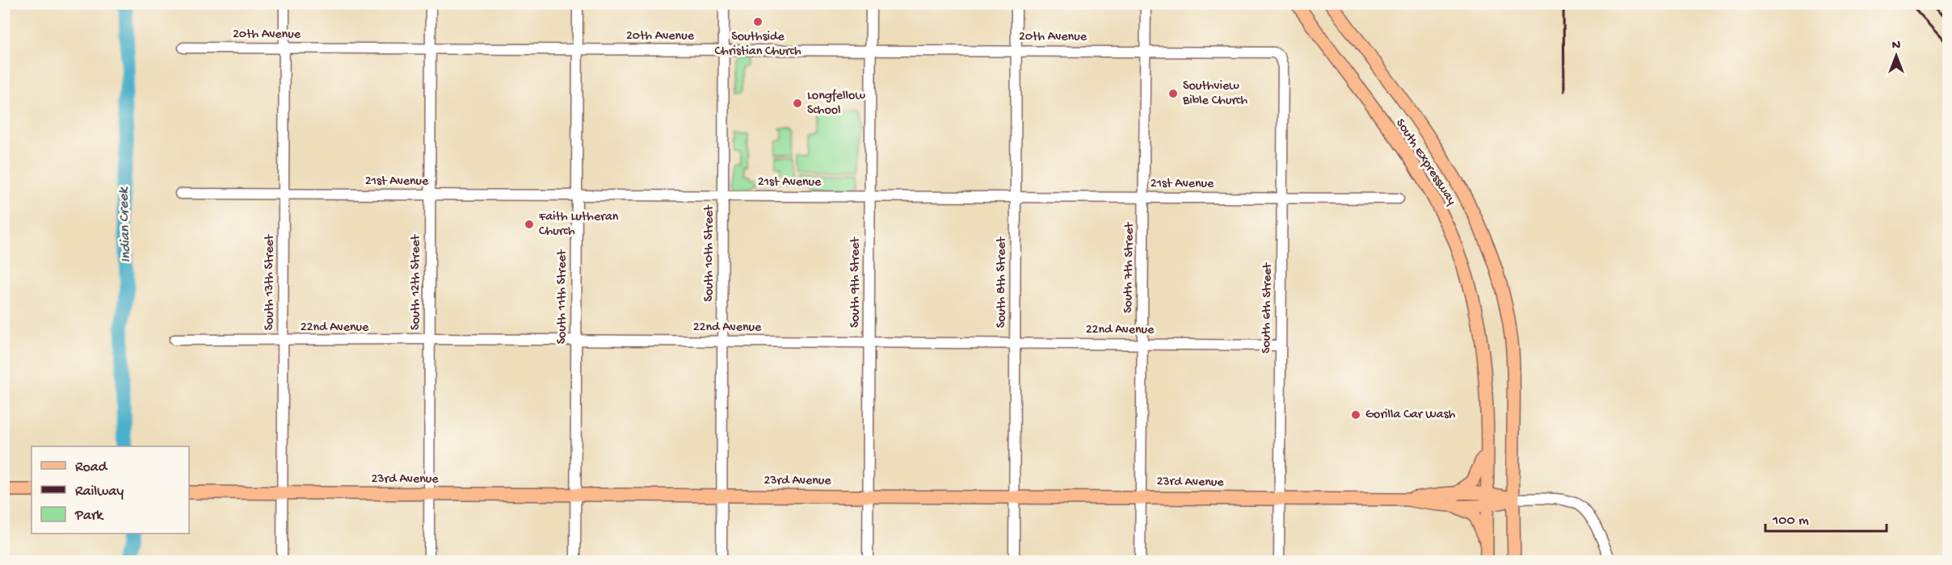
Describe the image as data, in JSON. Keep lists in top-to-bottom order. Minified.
{"streets":{"main road":["South Expressway","23rd Avenue"],"street":["20th Avenue","21st Avenue","South 10th Street","South 7th Street","South 13th Street","South 12th Street","South 9th Street","South 8th Street","South 11th Street","South 6th Street","22nd Avenue"]},"crossings":[["20th Avenue","South 10th Street"],["20th Avenue","South 7th Street"],["20th Avenue","South 13th Street"],["20th Avenue","South 12th Street"],["20th Avenue","South 9th Street"],["20th Avenue","South 8th Street"],["20th Avenue","South 11th Street"],["20th Avenue","South 6th Street"],["South Expressway","23rd Avenue"],["21st Avenue","South 10th Street"],["21st Avenue","South 7th Street"],["21st Avenue","South 13th Street"],["21st Avenue","South 12th Street"],["21st Avenue","South 9th Street"],["21st Avenue","South 8th Street"],["21st Avenue","South 11th Street"],["21st Avenue","South 6th Street"],["South 10th Street","22nd Avenue"],["South 10th Street","23rd Avenue"],["South 7th Street","22nd Avenue"],["South 7th Street","23rd Avenue"],["South 13th Street","22nd Avenue"],["South 13th Street","23rd Avenue"],["South 12th Street","22nd Avenue"],["South 12th Street","23rd Avenue"],["South 9th Street","22nd Avenue"],["South 9th Street","23rd Avenue"],["South 8th Street","22nd Avenue"],["South 8th Street","23rd Avenue"],["South 11th Street","22nd Avenue"],["South 11th Street","23rd Avenue"],["South 6th Street","22nd Avenue"],["South 6th Street","23rd Avenue"]],"water":["Indian Creek"],"places":["Southside Christian Church","Southview Bible Church","Longfellow School","Faith Lutheran Church","Gorilla Car Wash"],"legend":["Road","Railway","Park"],"scale_bar":"100 m","north":"top"}
